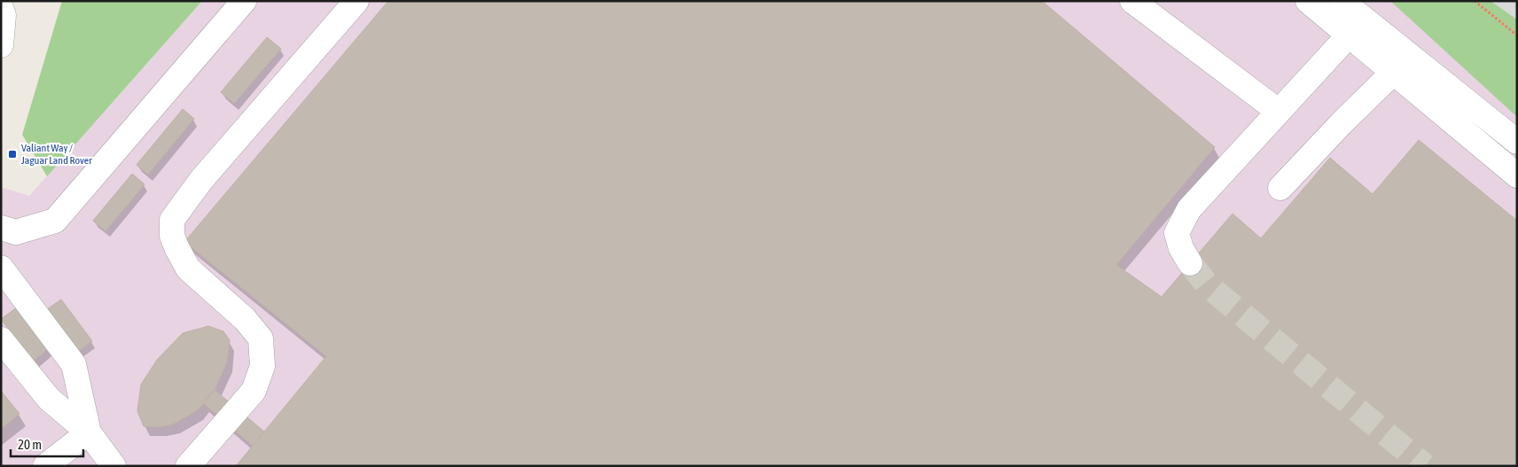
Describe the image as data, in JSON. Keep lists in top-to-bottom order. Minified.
{"places":{"transit":["Valiant Way / Jaguar Land Rover"]},"scale_bar":"20 m"}
